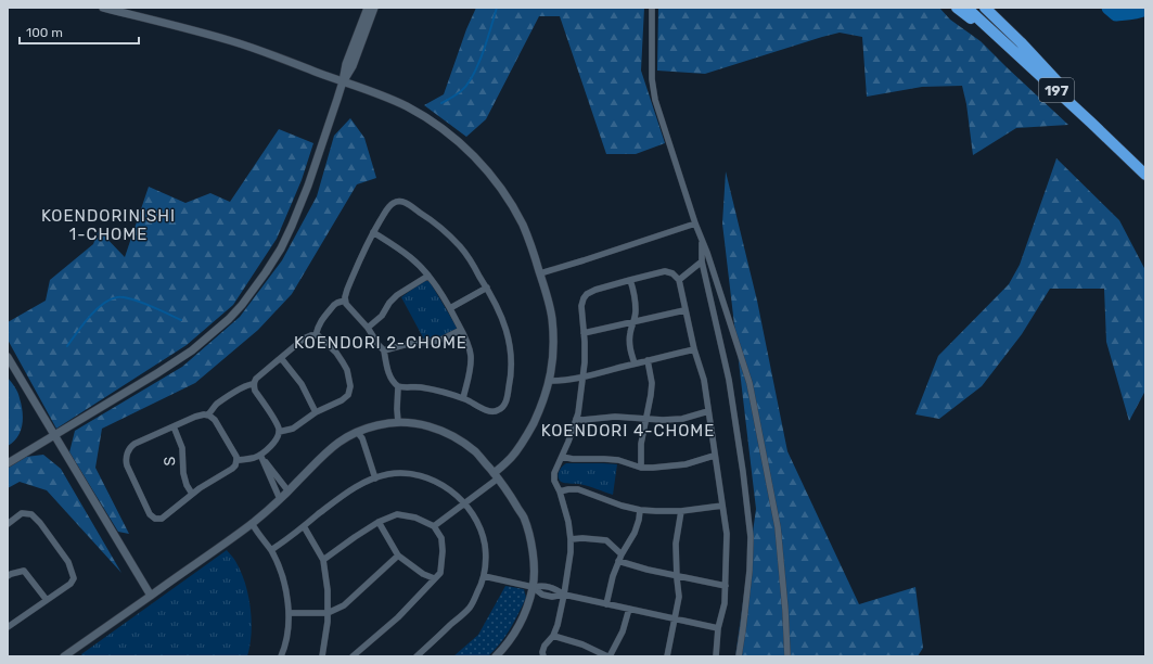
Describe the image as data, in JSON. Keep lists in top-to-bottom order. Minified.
{"streets":{"highway":["197"],"street":["S"]},"districts":["KOENDORINISHI 1-CHOME","KOENDORI 2-CHOME","KOENDORI 4-CHOME"],"scale_bar":"100 m"}
